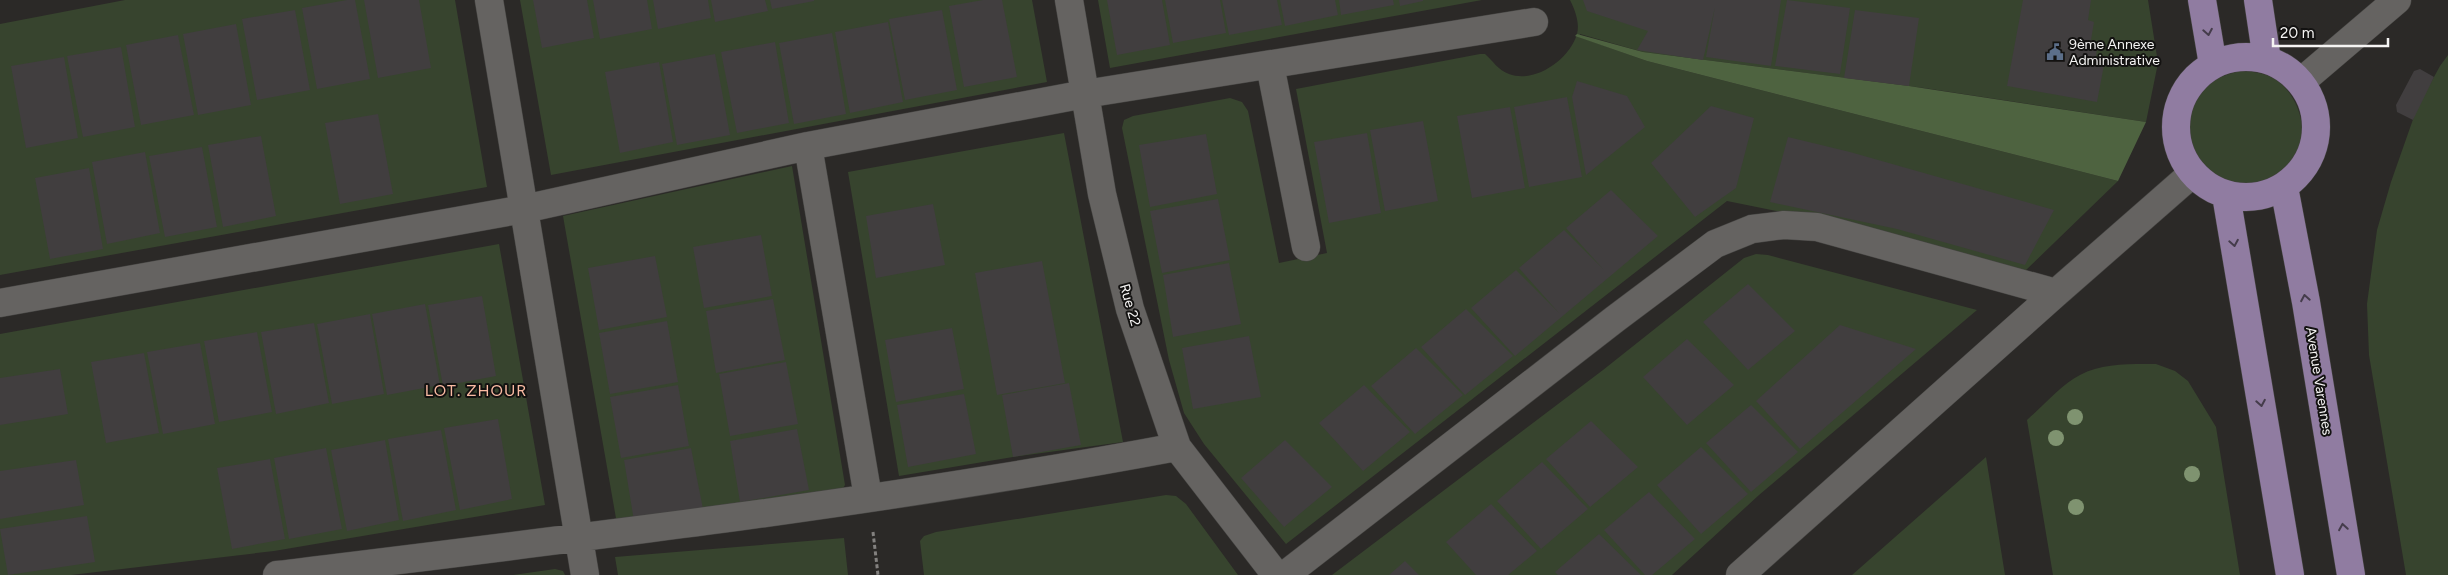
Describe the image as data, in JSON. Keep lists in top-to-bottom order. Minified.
{"streets":{"main road":["Avenue Varennes"],"street":["Rue 22"]},"districts":["LOT. ZHOUR"],"places":{"public building":["9ème Annexe Administrative"]},"scale_bar":"20 m"}
